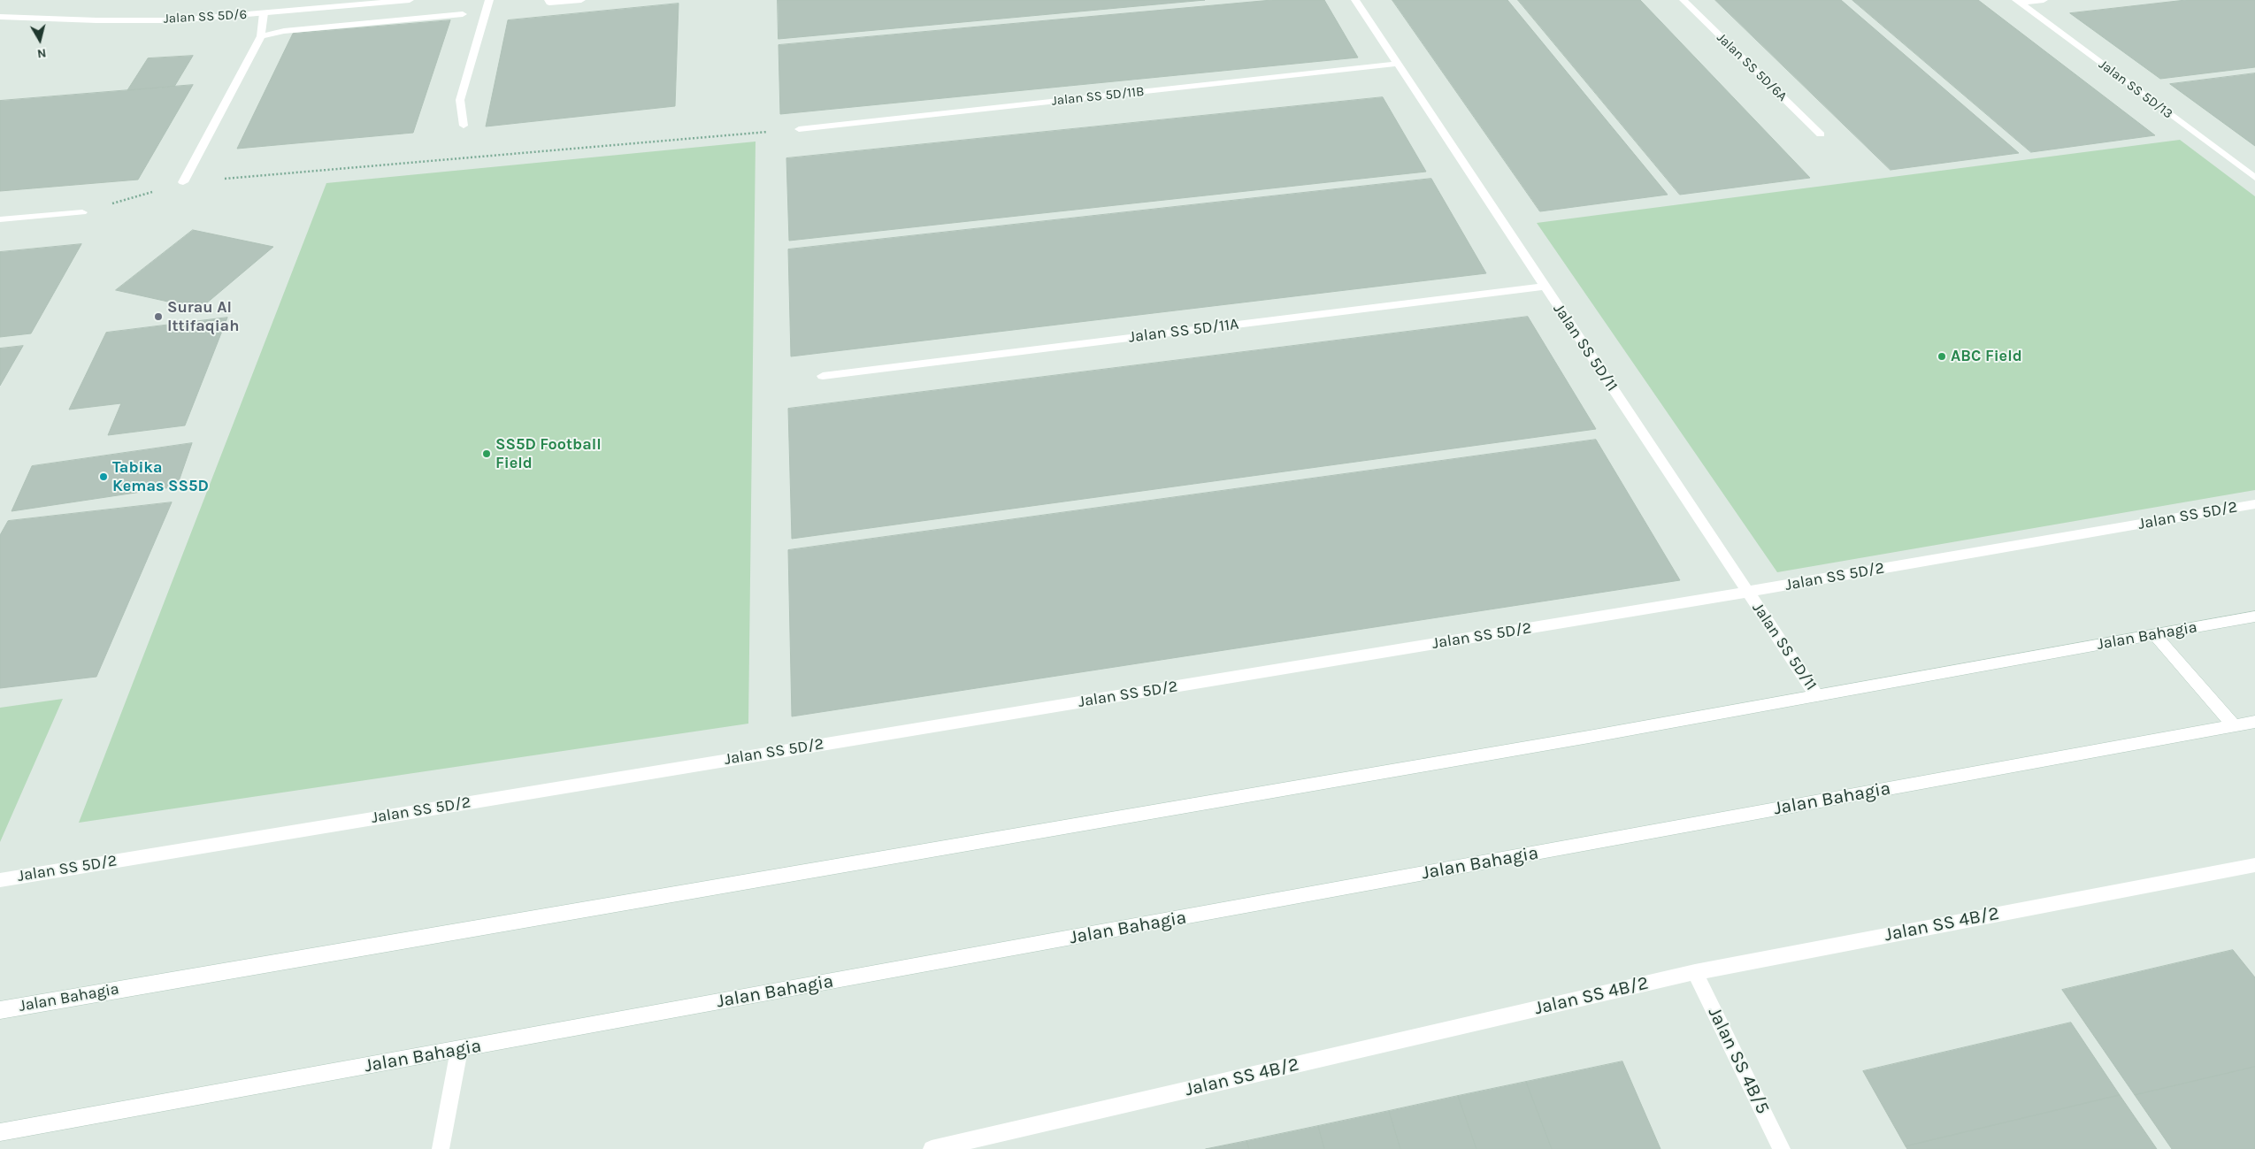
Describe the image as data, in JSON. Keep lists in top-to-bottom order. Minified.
{"streets":{"street":["Jalan SS 5D/6","Jalan SS 5D/6A","Jalan SS 5D/13","Jalan SS 5D/11B","Jalan SS 5D/11A","Jalan SS 5D/11","Jalan SS 5D/2","Jalan Bahagia","Jalan SS 4B/2","Jalan SS 4B/5"]},"crossings":[["Jalan SS 5D/11B","Jalan SS 5D/11"],["Jalan SS 5D/11A","Jalan SS 5D/11"],["Jalan SS 5D/11","Jalan SS 5D/2"],["Jalan SS 5D/11","Jalan Bahagia"],["Jalan SS 4B/2","Jalan SS 4B/5"]],"places":["Surau Al Ittifaqiah","ABC Field","SS5D Football Field","Tabika Kemas SS5D"],"north":"bottom"}
